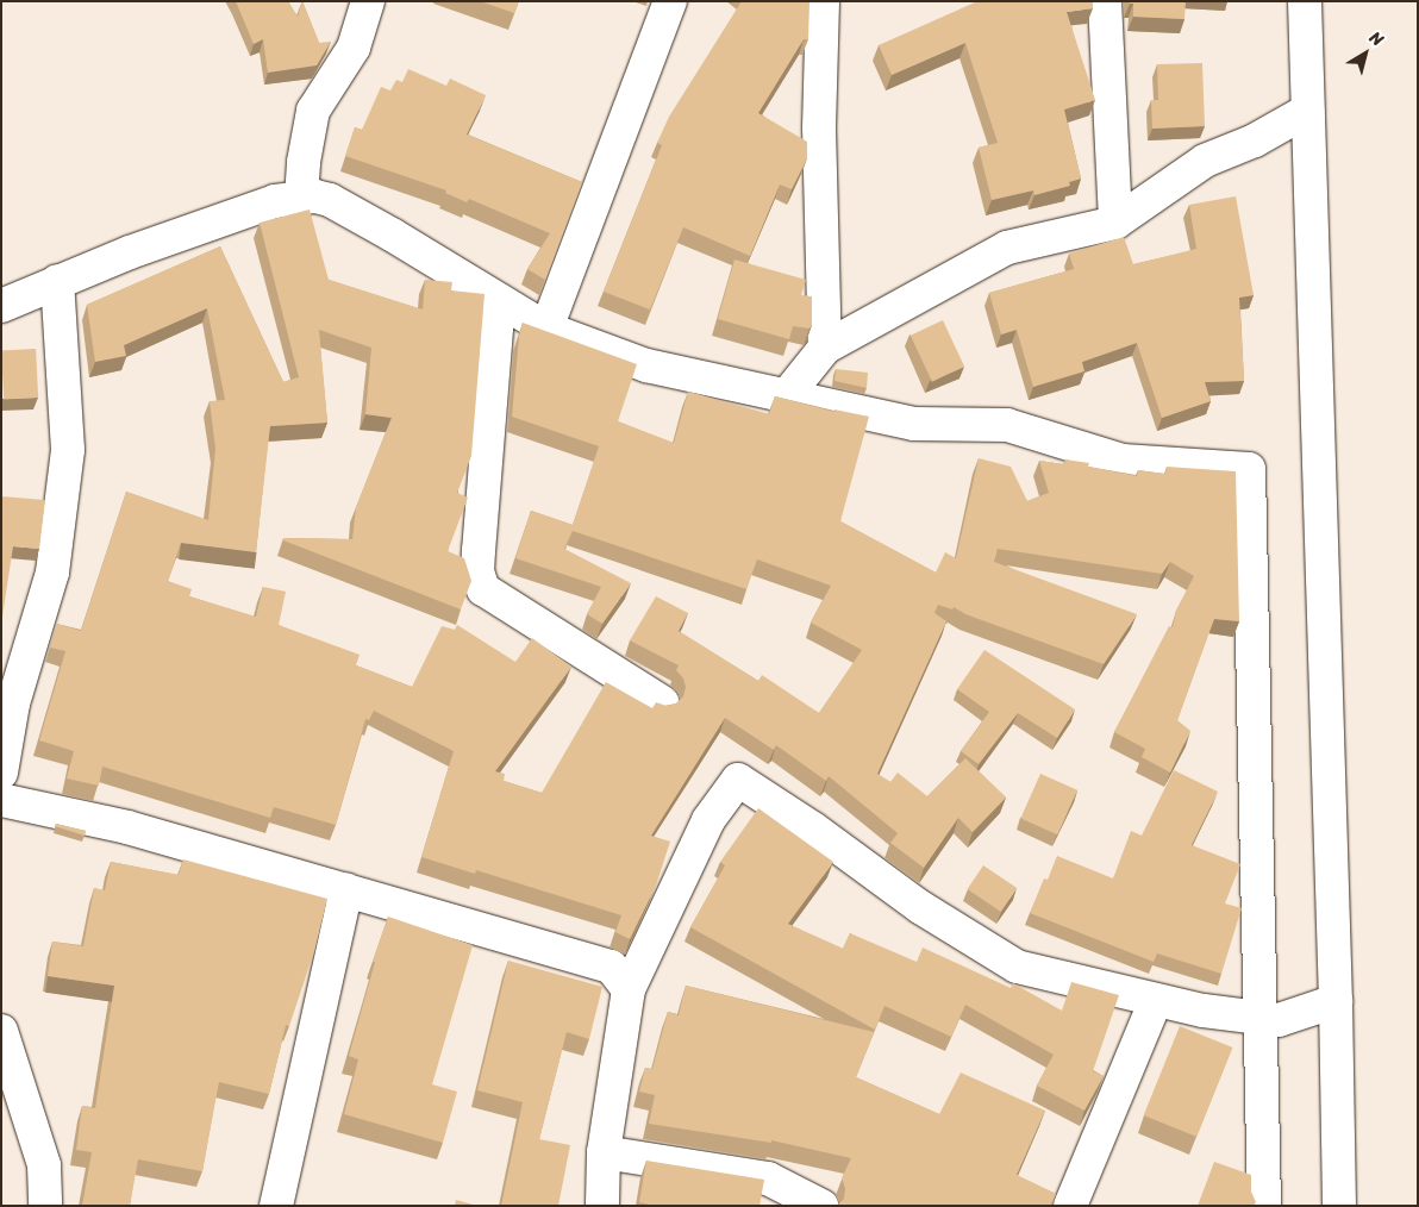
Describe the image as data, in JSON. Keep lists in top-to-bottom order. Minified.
{"north":"top right"}
